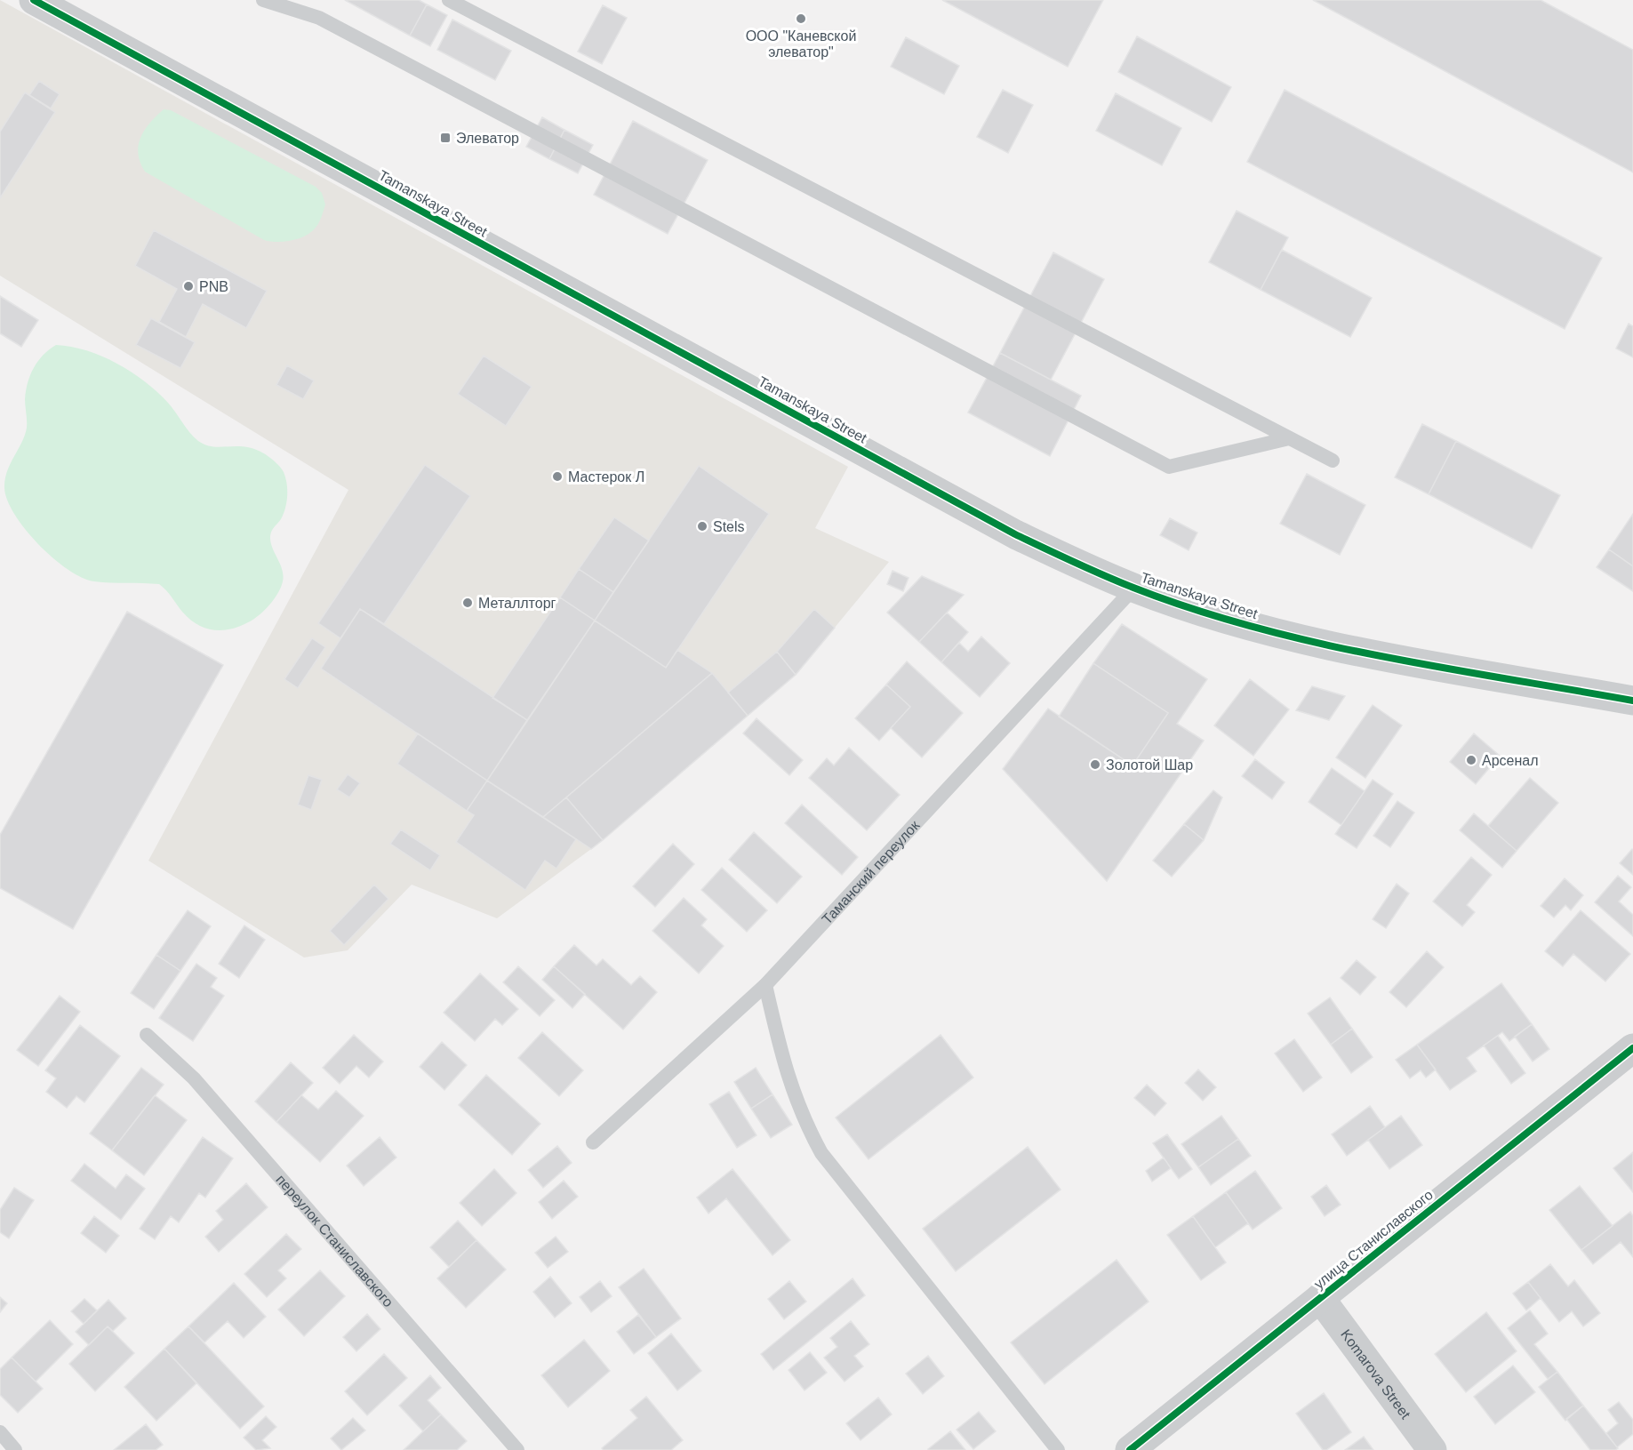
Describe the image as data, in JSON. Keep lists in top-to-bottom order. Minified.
{"streets":{"street":["Tamanskaya Street","улица Станиславского","Komarova Street"],"lane":["Таманский переулок","переулок Станиславского"]},"crossings":[["Tamanskaya Street","Таманский переулок"],["улица Станиславского","Komarova Street"]],"places":{"other":["ООО \"Каневской элеватор\"","PNB","Мастерок Л","Stels","Металлторг","Арсенал","Золотой Шар"],"transit":["Элеватор"]}}
